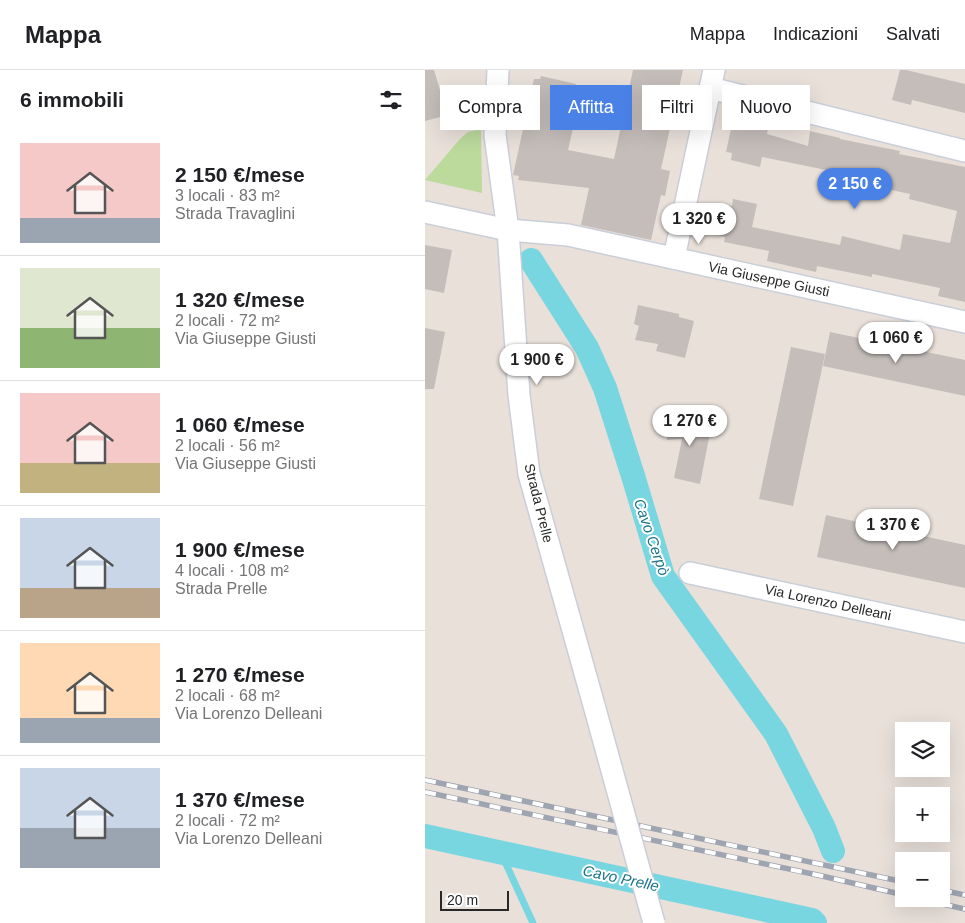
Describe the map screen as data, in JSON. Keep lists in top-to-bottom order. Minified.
{"streets":{"street":["Via Giuseppe Giusti","Strada Prelle","Via Lorenzo Delleani"]},"crossings":[["Via Giuseppe Giusti","Strada Prelle"]],"water":["Cavo Cerpò","Cavo Prelle"],"scale_bar":"20 m","page":{"header":"Mappa","nav":["Mappa","Indicazioni","Salvati"],"heading":"6 immobili","chip":["Compra","Affitta","Filtri","Nuovo"],"list":[{"name":"2 150 €/mese","note":"3 locali · 83 m² · Strada Travaglini"},{"name":"1 320 €/mese","note":"2 locali · 72 m² · Via Giuseppe Giusti"},{"name":"1 060 €/mese","note":"2 locali · 56 m² · Via Giuseppe Giusti"},{"name":"1 900 €/mese","note":"4 locali · 108 m² · Strada Prelle"},{"name":"1 270 €/mese","note":"2 locali · 68 m² · Via Lorenzo Delleani"},{"name":"1 370 €/mese","note":"2 locali · 72 m² · Via Lorenzo Delleani"}],"price":["2 150 €","1 320 €","1 060 €","1 900 €","1 270 €","1 370 €"],"map_buttons":["+","−"],"scale":"20 m"}}
